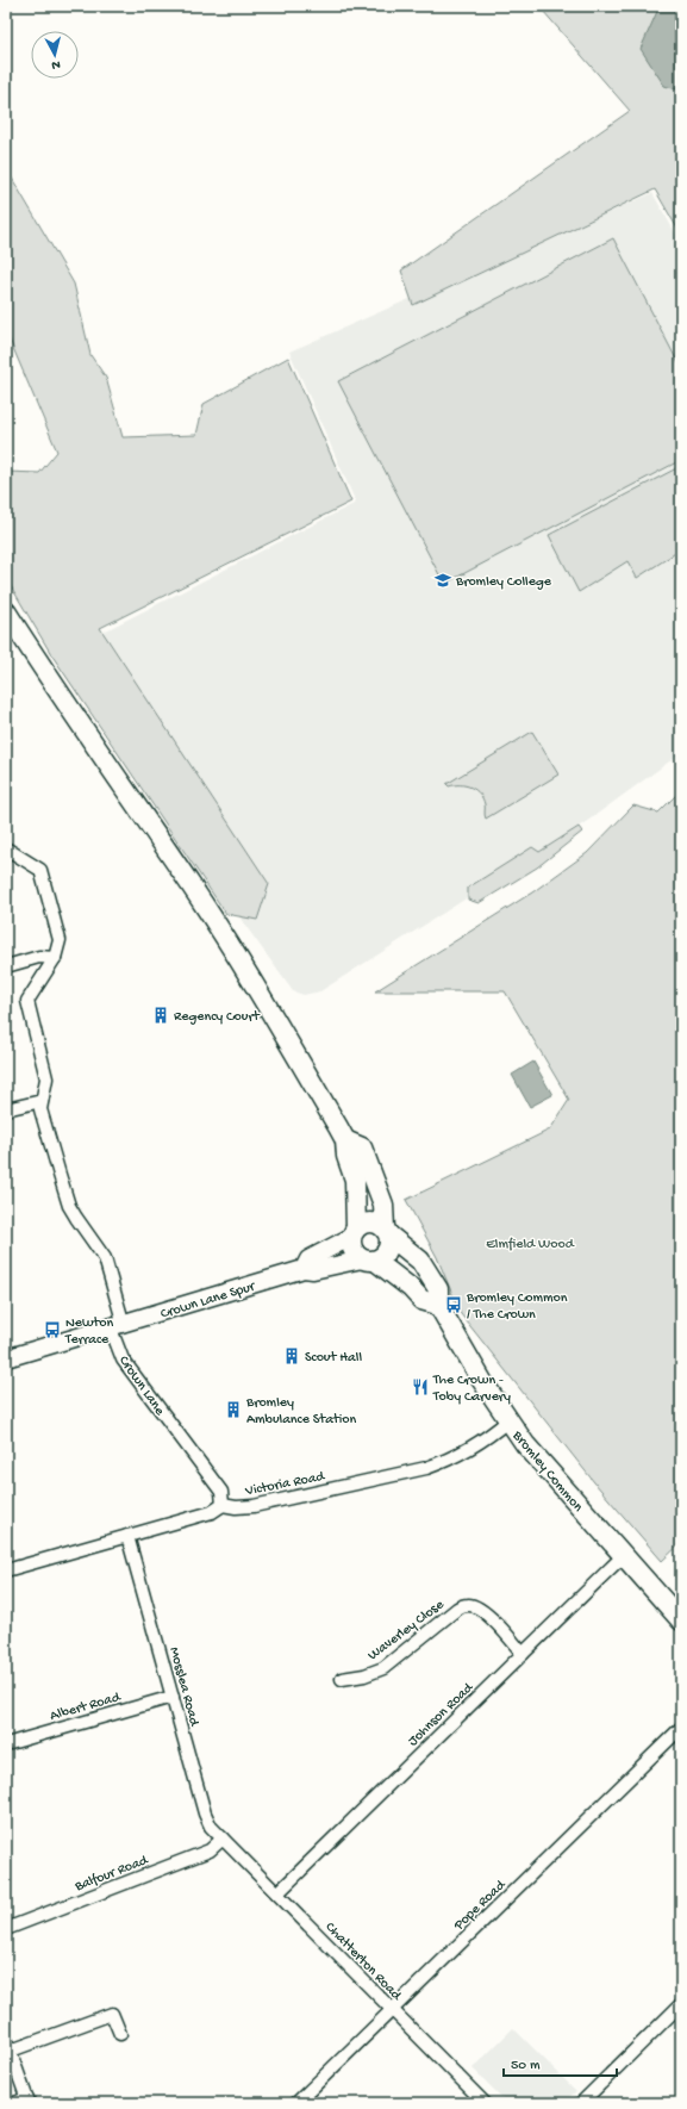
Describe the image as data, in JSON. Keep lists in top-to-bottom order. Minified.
{"streets":{"main road":["Bromley Common"],"street":["Crown Lane Spur","Crown Lane","Victoria Road","Waverley Close","Mosslea Road","Albert Road","Johnson Road","Balfour Road","Pope Road","Chatterton Road"]},"crossings":[["Crown Lane Spur","Crown Lane"],["Crown Lane Spur","Bromley Common"],["Crown Lane","Victoria Road"],["Bromley Common","Victoria Road"],["Bromley Common","Johnson Road"],["Waverley Close","Johnson Road"],["Mosslea Road","Albert Road"],["Mosslea Road","Balfour Road"],["Mosslea Road","Chatterton Road"],["Johnson Road","Chatterton Road"],["Balfour Road","Chatterton Road"],["Pope Road","Chatterton Road"]],"parks":["Elmfield Wood"],"places":{"school or university":["Bromley College"],"building":["Regency Court","Scout Hall","Bromley Ambulance Station"],"bus stop":["Bromley Common / The Crown","Newton Terrace"],"restaurant":["The Crown - Toby Carvery"]},"scale_bar":"50 m","north":"bottom"}
